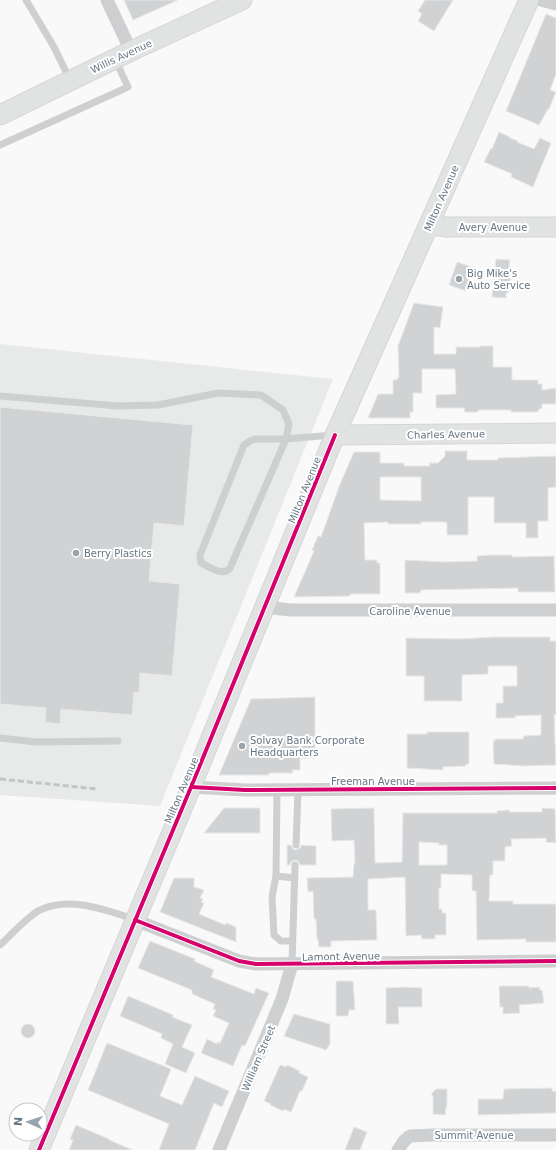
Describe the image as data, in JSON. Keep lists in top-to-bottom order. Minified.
{"streets":{"main road":["Willis Avenue","Milton Avenue","Avery Avenue","Charles Avenue"],"street":["Caroline Avenue","Freeman Avenue","Lamont Avenue","William Street","Summit Avenue"]},"crossings":[["Milton Avenue","Avery Avenue"],["Milton Avenue","Charles Avenue"],["Milton Avenue","Caroline Avenue"],["Milton Avenue","Freeman Avenue"],["Milton Avenue","Lamont Avenue"],["Lamont Avenue","William Street"]],"places":["Big Mike's Auto Service","Berry Plastics","Solvay Bank Corporate Headquarters"],"north":"left"}
